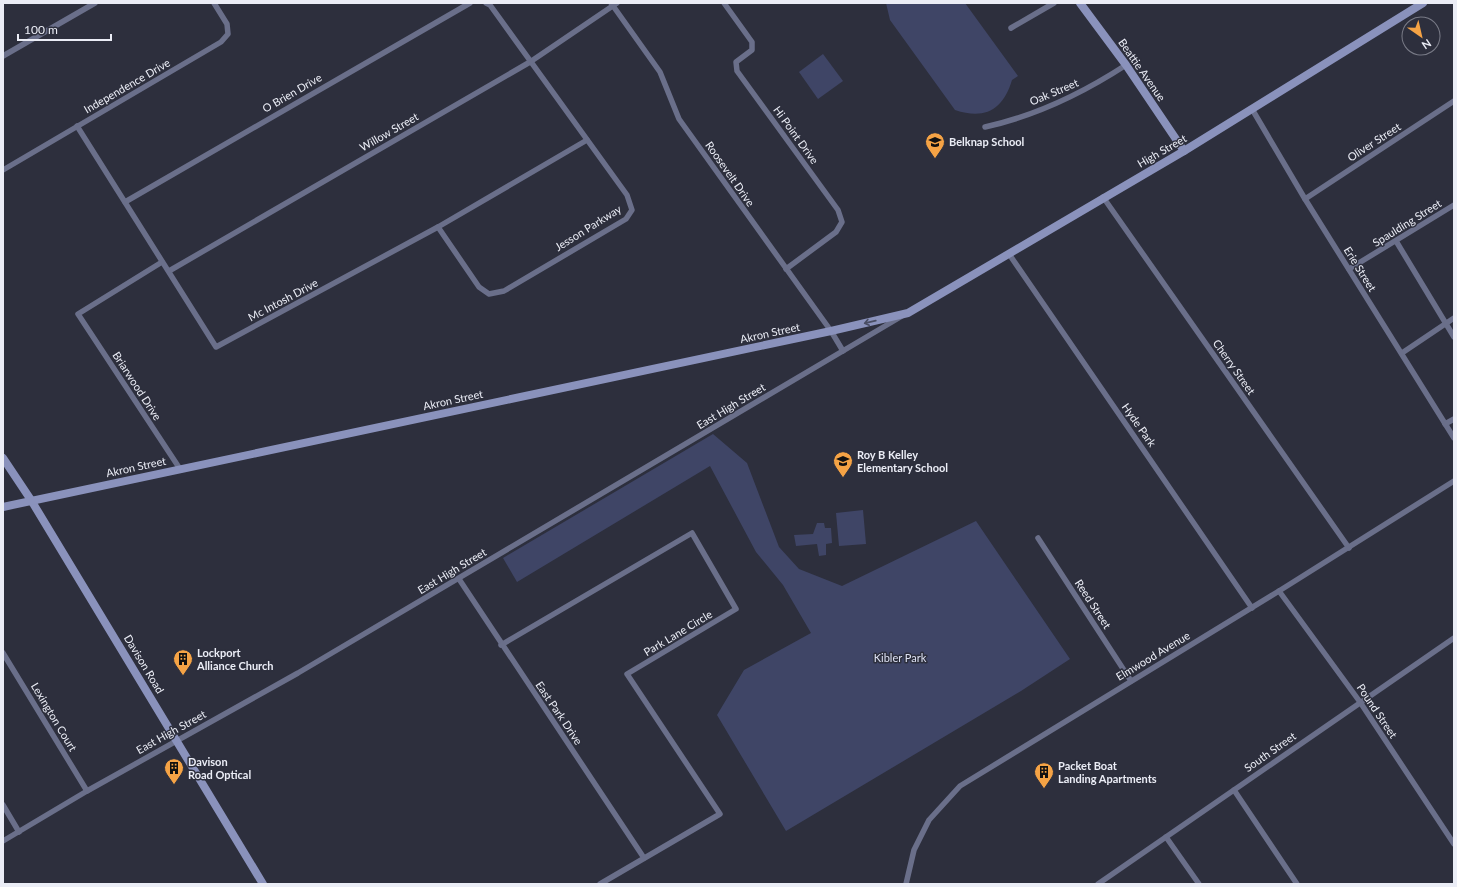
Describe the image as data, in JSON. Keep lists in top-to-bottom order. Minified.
{"streets":{"main road":["Beattie Avenue","High Street","Akron Street","Davison Road"],"street":["Independence Drive","Oak Street","O Brien Drive","Willow Street","Hi Point Drive","Oliver Street","Roosevelt Drive","Spaulding Street","Jesson Parkway","Erie Street","Mc Intosh Drive","Cherry Street","Briarwood Drive","East High Street","Hyde Park","Reed Street","Park Lane Circle","Elmwood Avenue","Pound Street","East Park Drive","Lexington Court","South Street"]},"crossings":[["Beattie Avenue","Oak Street"],["Beattie Avenue","High Street"],["Independence Drive","Mc Intosh Drive"],["O Brien Drive","Mc Intosh Drive"],["Willow Street","Roosevelt Drive"],["Willow Street","Jesson Parkway"],["Willow Street","Mc Intosh Drive"],["Hi Point Drive","Roosevelt Drive"],["Oliver Street","Erie Street"],["High Street","Erie Street"],["High Street","Akron Street"],["High Street","Cherry Street"],["High Street","East High Street"],["High Street","Hyde Park"],["Roosevelt Drive","Akron Street"],["Roosevelt Drive","East High Street"],["Spaulding Street","Erie Street"],["Jesson Parkway","Mc Intosh Drive"],["Mc Intosh Drive","Briarwood Drive"],["Akron Street","Briarwood Drive"],["Akron Street","East High Street"],["Akron Street","Davison Road"],["Cherry Street","Elmwood Avenue"],["East High Street","Davison Road"],["East High Street","East Park Drive"],["East High Street","Lexington Court"],["Hyde Park","Elmwood Avenue"],["Reed Street","Elmwood Avenue"],["Park Lane Circle","East Park Drive"],["Elmwood Avenue","Pound Street"],["Pound Street","South Street"]],"parks":["Kibler Park"],"places":{"school or university":["Belknap School","Roy B Kelley Elementary School"],"building":["Lockport Alliance Church","Davison Road Optical","Packet Boat Landing Apartments"]},"scale_bar":"100 m","north":"bottom right"}
